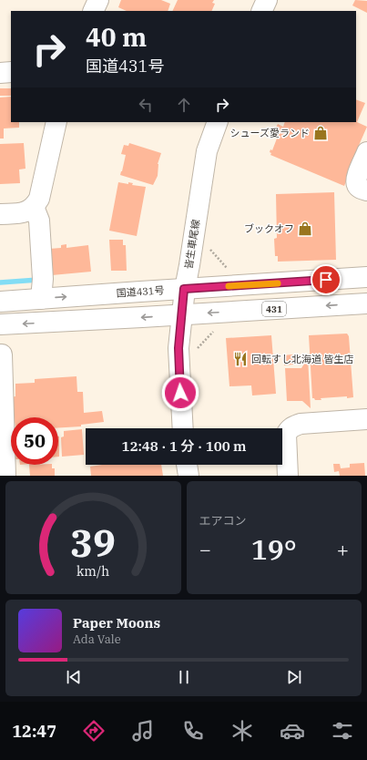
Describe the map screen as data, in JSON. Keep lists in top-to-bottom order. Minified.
{"streets":{"main road":["皆生車尾線","国道431号","431"]},"crossings":[["皆生車尾線","国道431号"],["皆生車尾線","431"]],"places":{"shop":["シューズ愛ランド","ブックオフ"],"restaurant":["回転すし北海道 皆生店"]},"page":{"turn":["40 m","国道431号"],"limit":"50","trip":"12:48 · 1 分 · 100 m","tile":"エアコン","heat":["−","19°","+"],"song":["Paper Moons","Ada Vale"],"tabs":"12:47","gauge":["39","km/h"]}}
